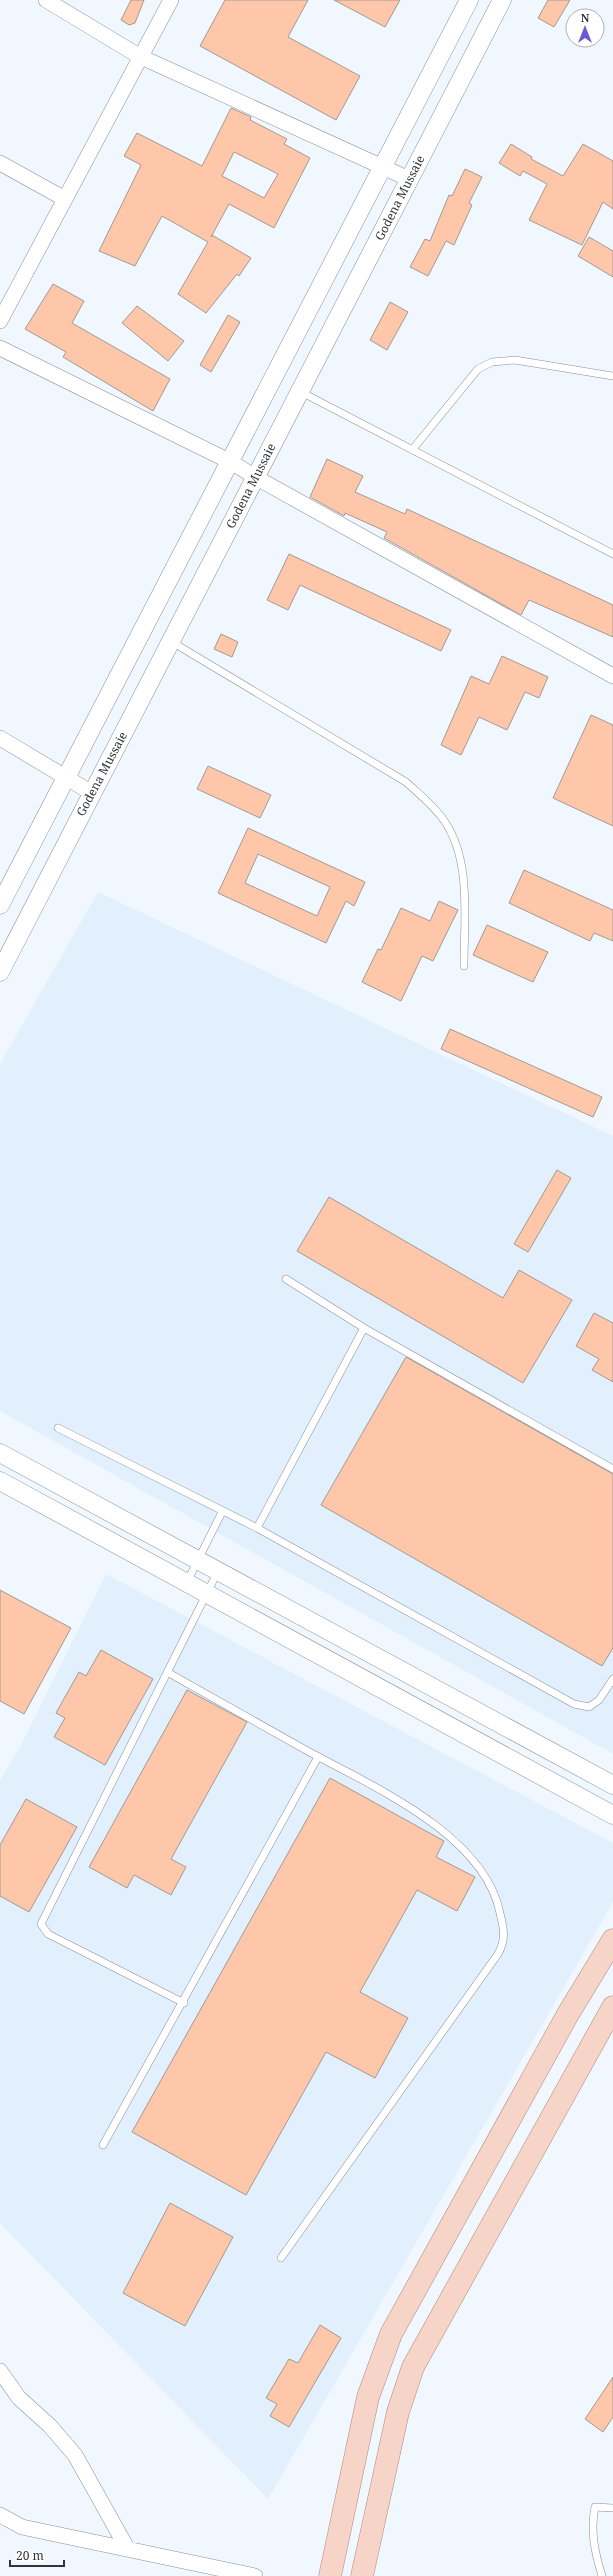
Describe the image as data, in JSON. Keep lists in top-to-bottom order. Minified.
{"streets":{"street":["Godena Mussaie"]},"scale_bar":"20 m","north":"top"}
